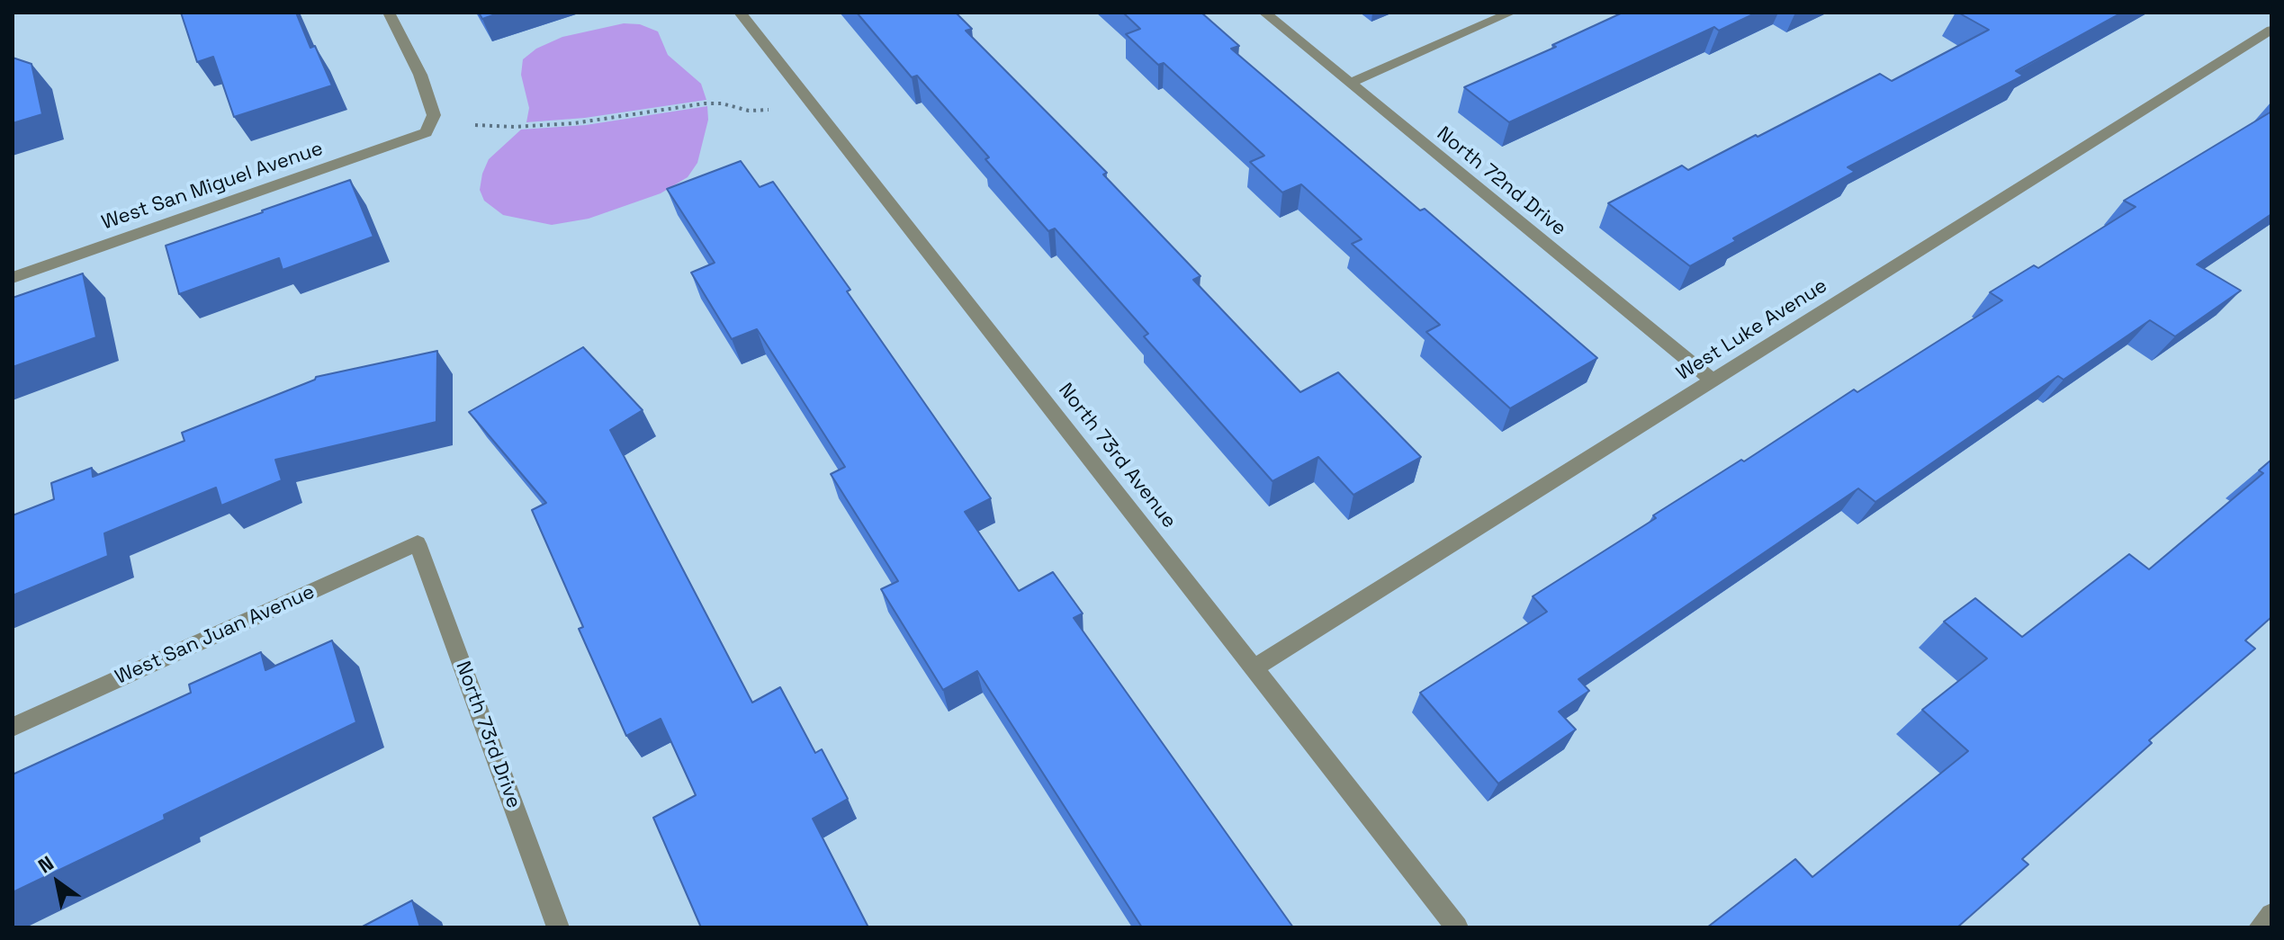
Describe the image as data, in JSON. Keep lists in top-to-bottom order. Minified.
{"streets":{"street":["North 72nd Drive","West San Miguel Avenue","West Luke Avenue","North 73rd Avenue","West San Juan Avenue","North 73rd Drive"]},"crossings":[["North 72nd Drive","West Luke Avenue"],["West Luke Avenue","North 73rd Avenue"],["West San Juan Avenue","North 73rd Drive"]],"north":"top left"}
